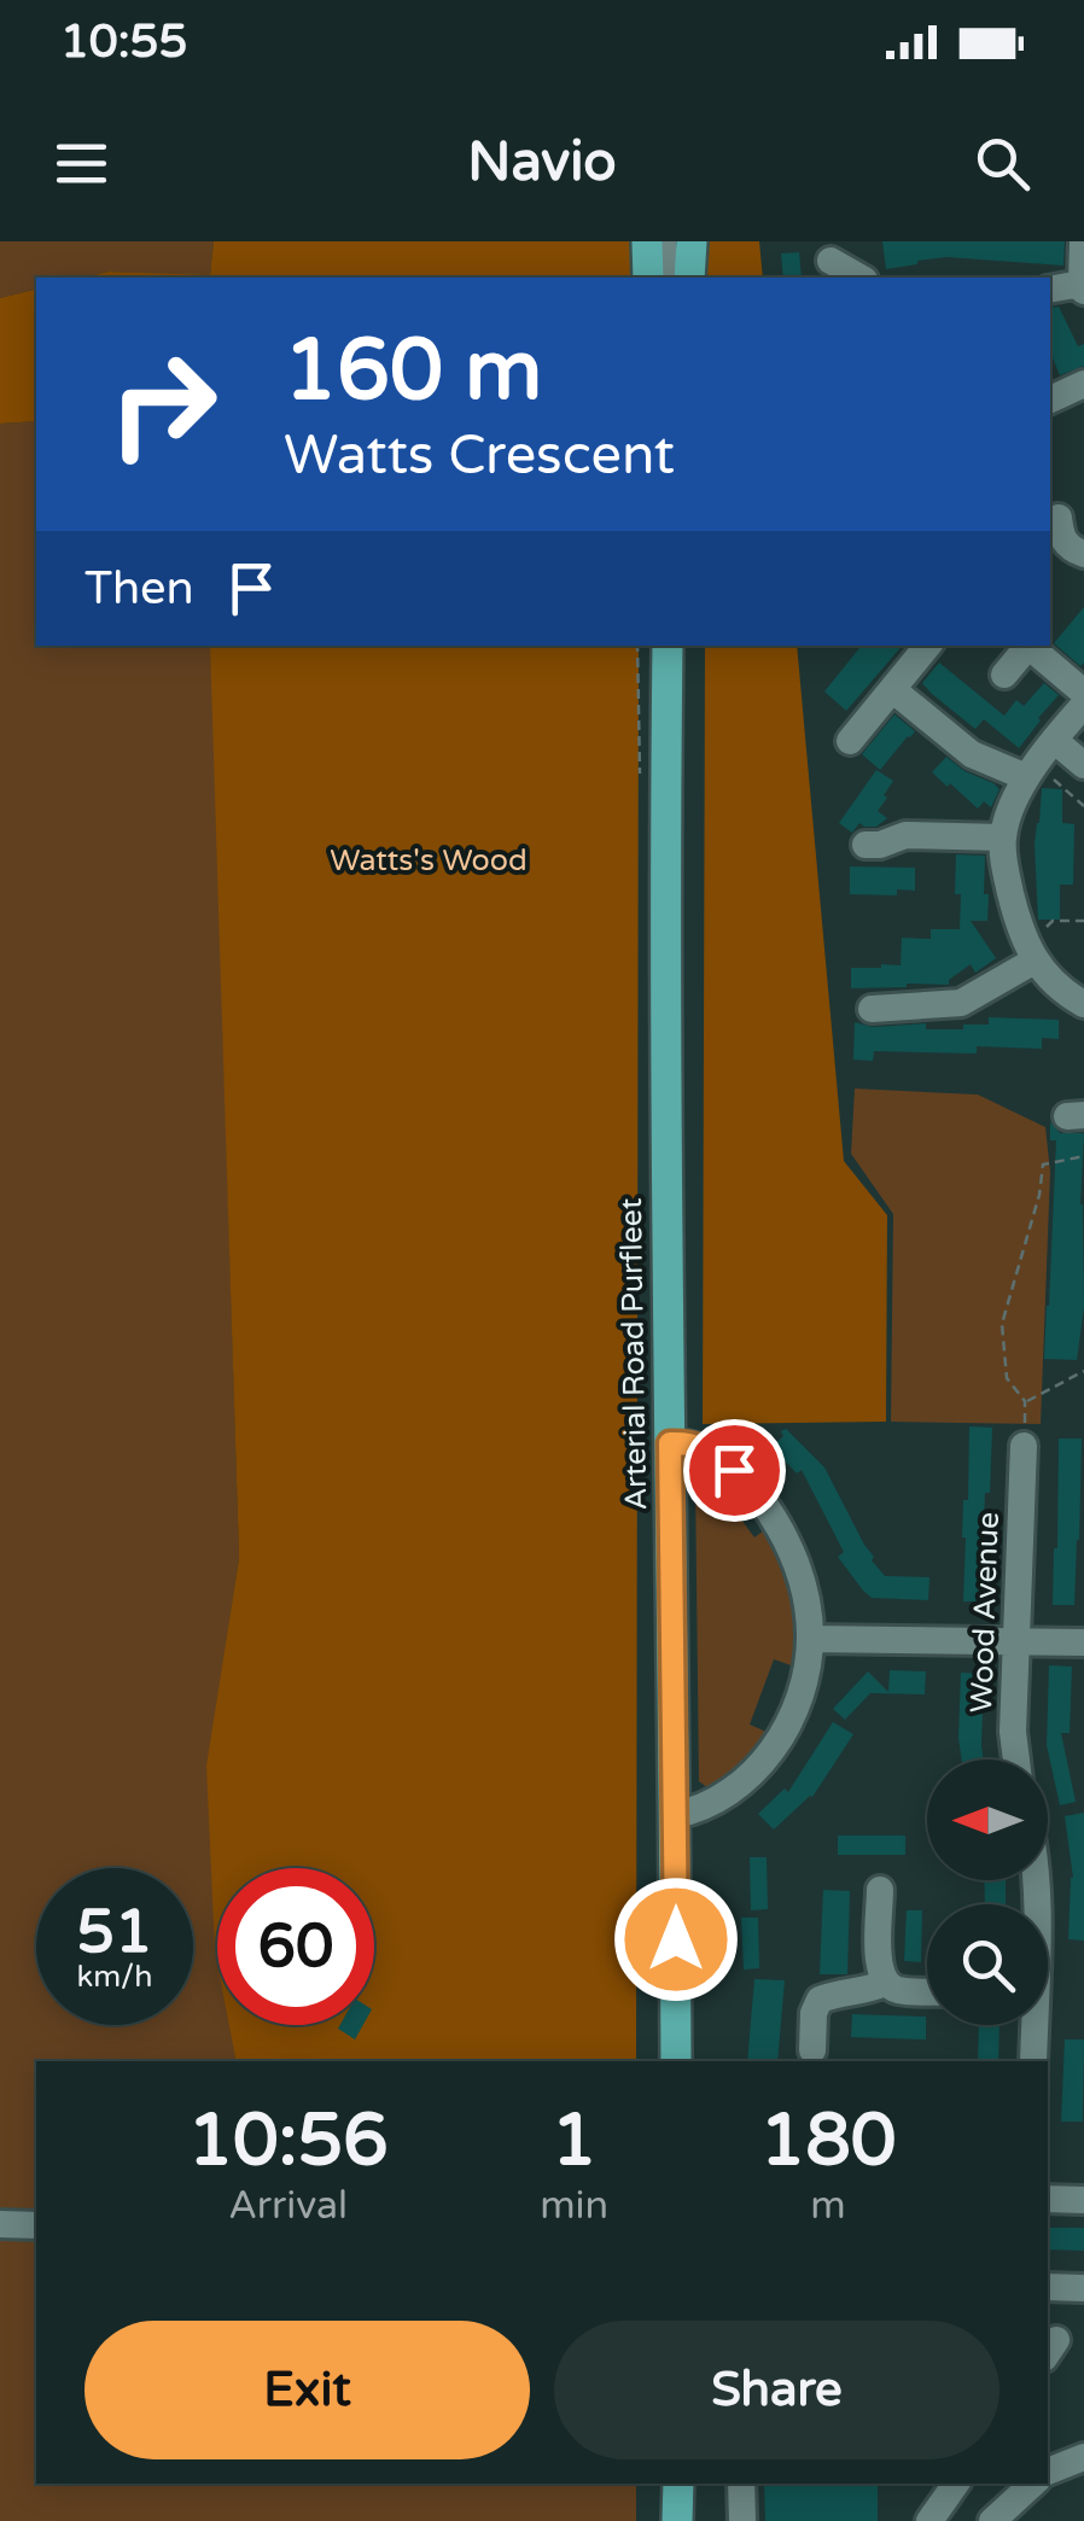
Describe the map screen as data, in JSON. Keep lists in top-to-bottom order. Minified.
{"streets":{"main road":["Arterial Road Purfleet"],"street":["Wood Avenue"]},"parks":["Watts's Wood"],"north":"left","page":{"status":"10:55","header":"Navio","turn":["160 m","Watts Crescent"],"then":"Then","speed":"51 km/h","limit":"60","eta":["10:56","Arrival","1","min","180","m"],"buttons":["Exit","Share"]}}
